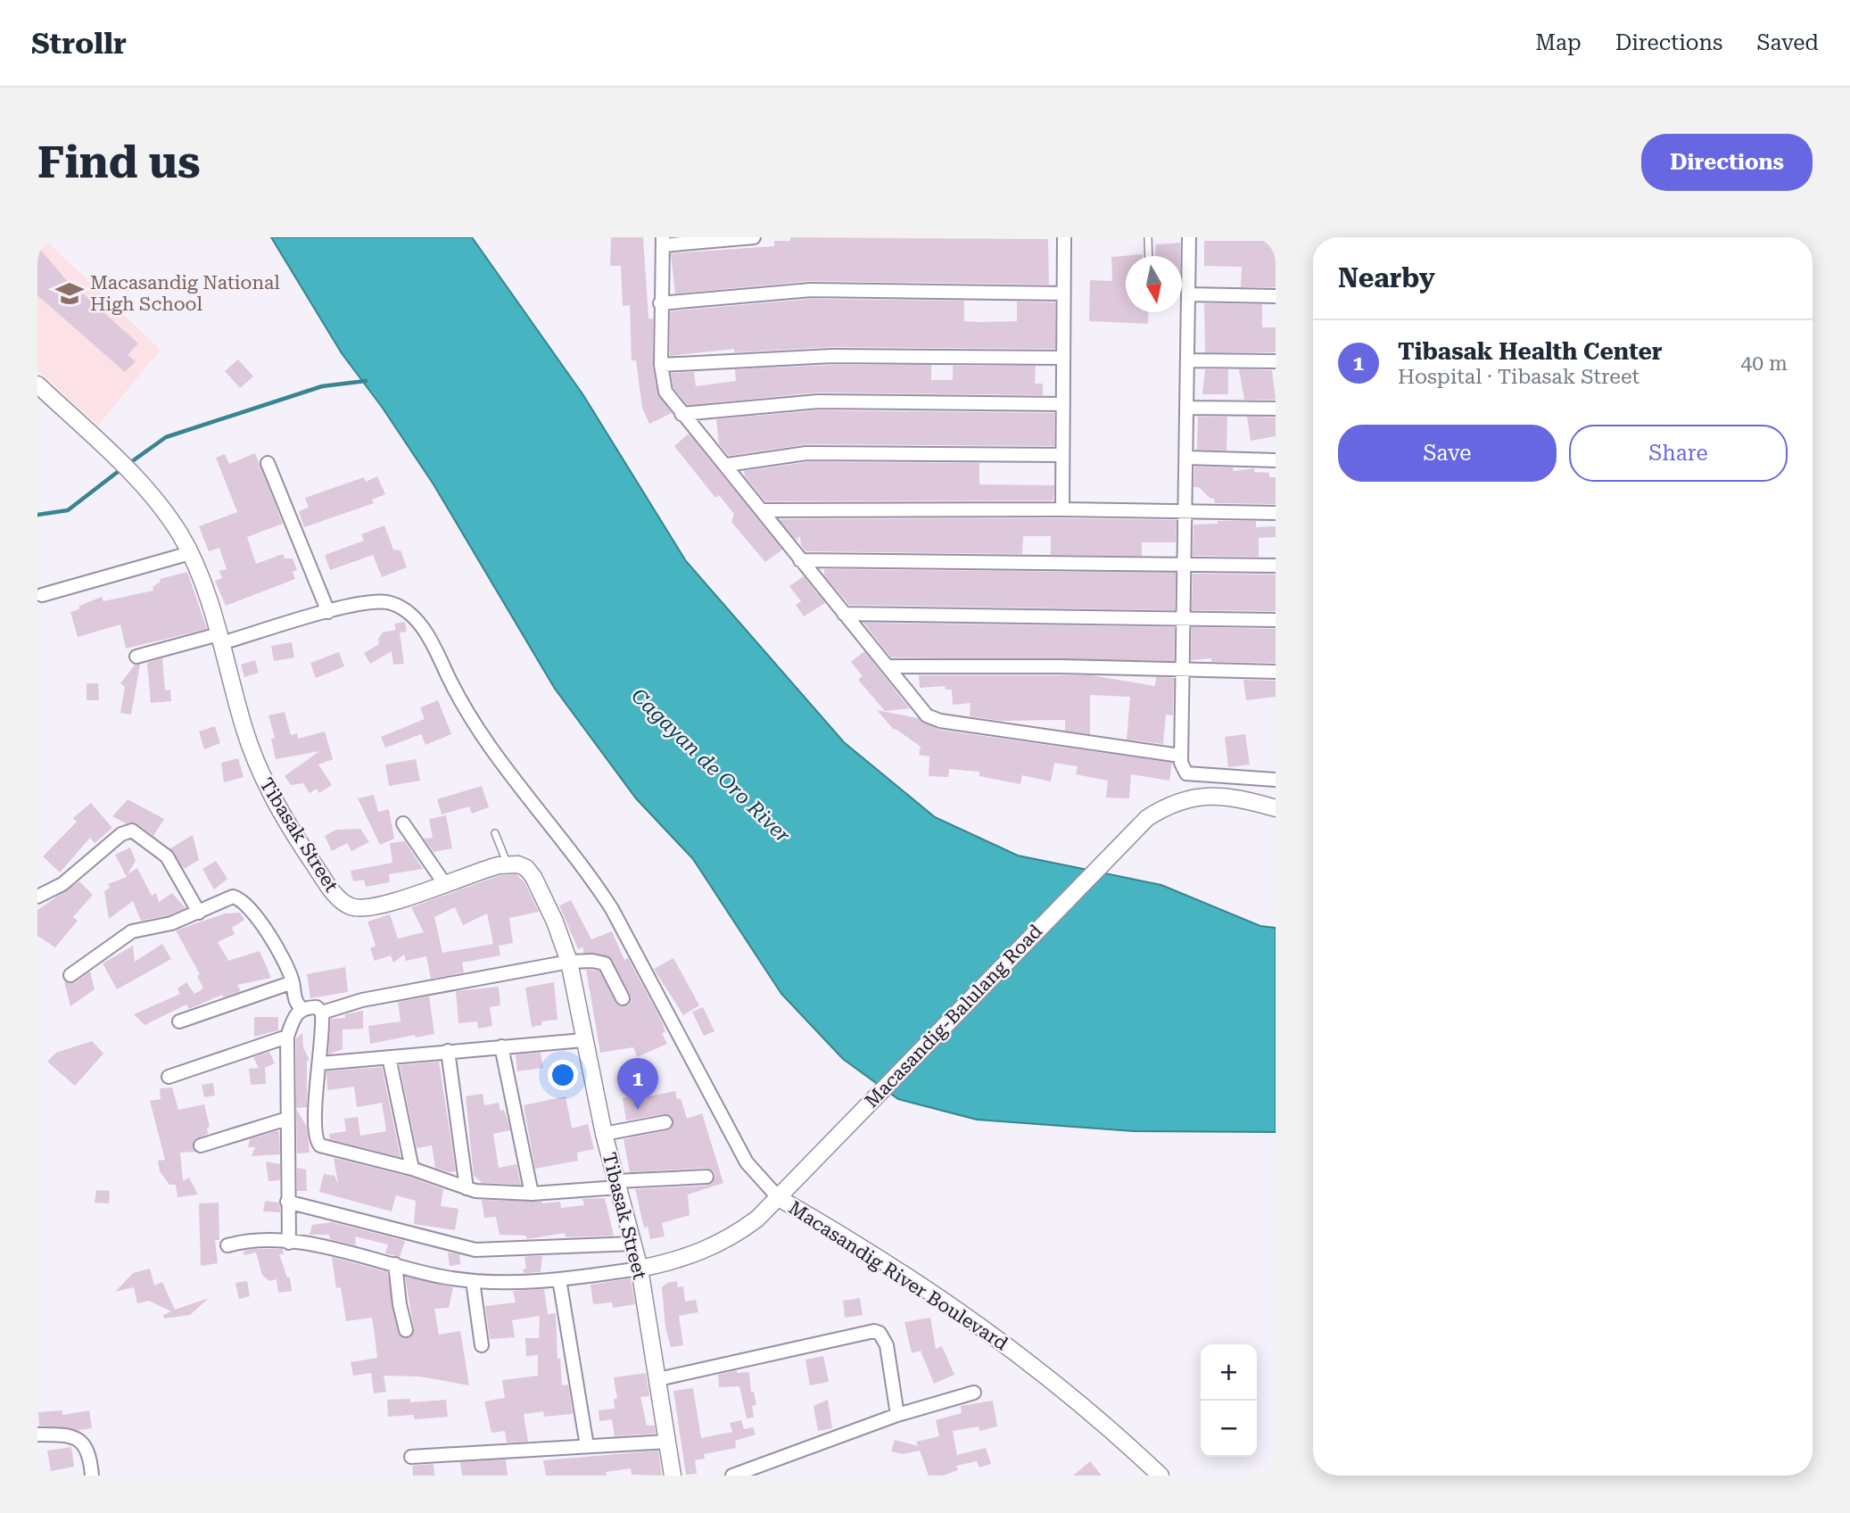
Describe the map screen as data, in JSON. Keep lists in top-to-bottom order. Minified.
{"streets":{"street":["Tibasak Street","Macasandig-Balulang Road","Macasandig River Boulevard"]},"crossings":[["Tibasak Street","Macasandig-Balulang Road"],["Macasandig-Balulang Road","Macasandig River Boulevard"]],"water":["Cagayan de Oro River"],"places":{"school or university":["Macasandig National High School"]},"north":"bottom","page":{"header":"Strollr","nav":["Map","Directions","Saved"],"buttons":["Directions",["Save","Share"]],"title":"Find us","heading":"Nearby","list":[{"mark":"1","name":"Tibasak Health Center","note":"Hospital · Tibasak Street","value":"40 m"}],"pins":"1","map_buttons":["+","−"]}}
